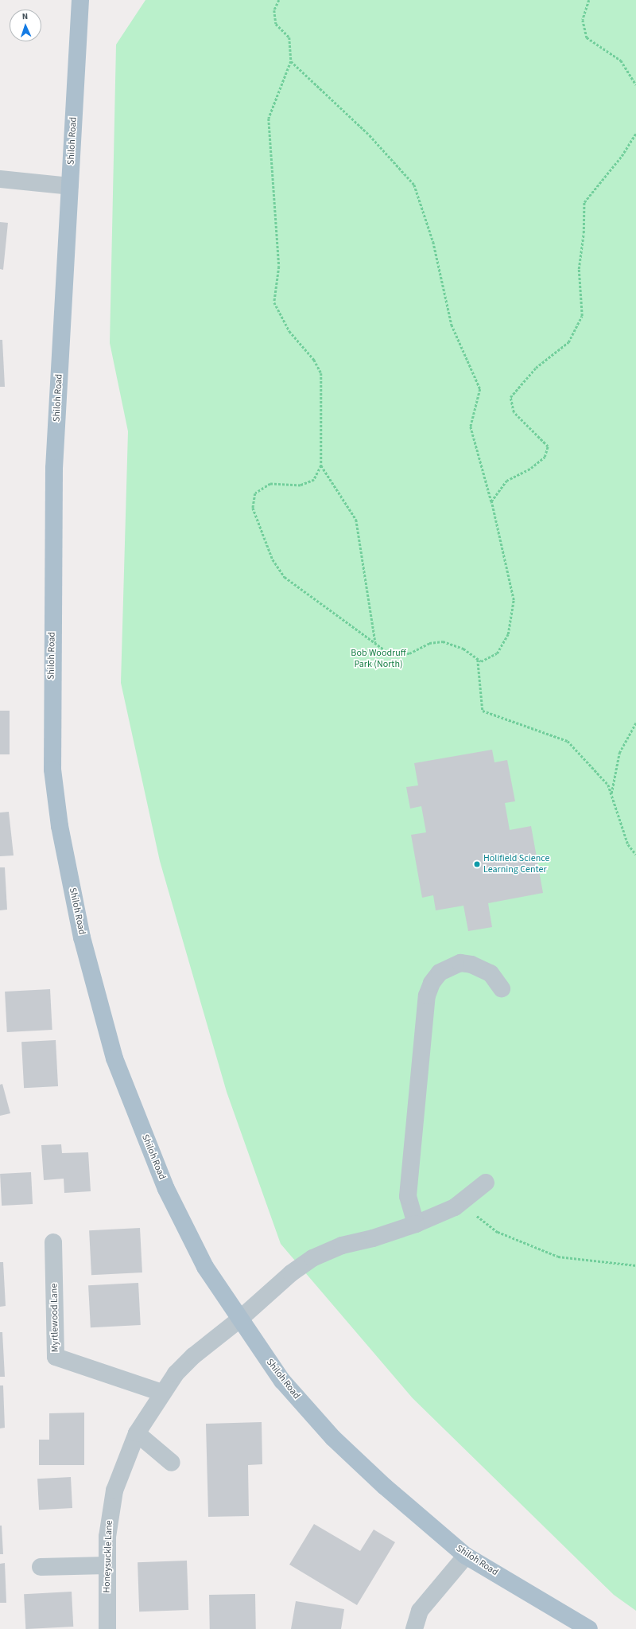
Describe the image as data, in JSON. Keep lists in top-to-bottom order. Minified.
{"streets":{"main road":["Shiloh Road"],"street":["Myrtlewood Lane","Honeysuckle Lane"]},"crossings":[["Shiloh Road","Honeysuckle Lane"],["Myrtlewood Lane","Honeysuckle Lane"]],"parks":["Bob Woodruff Park (North)"],"places":["Holifield Science Learning Center"],"north":"top"}
